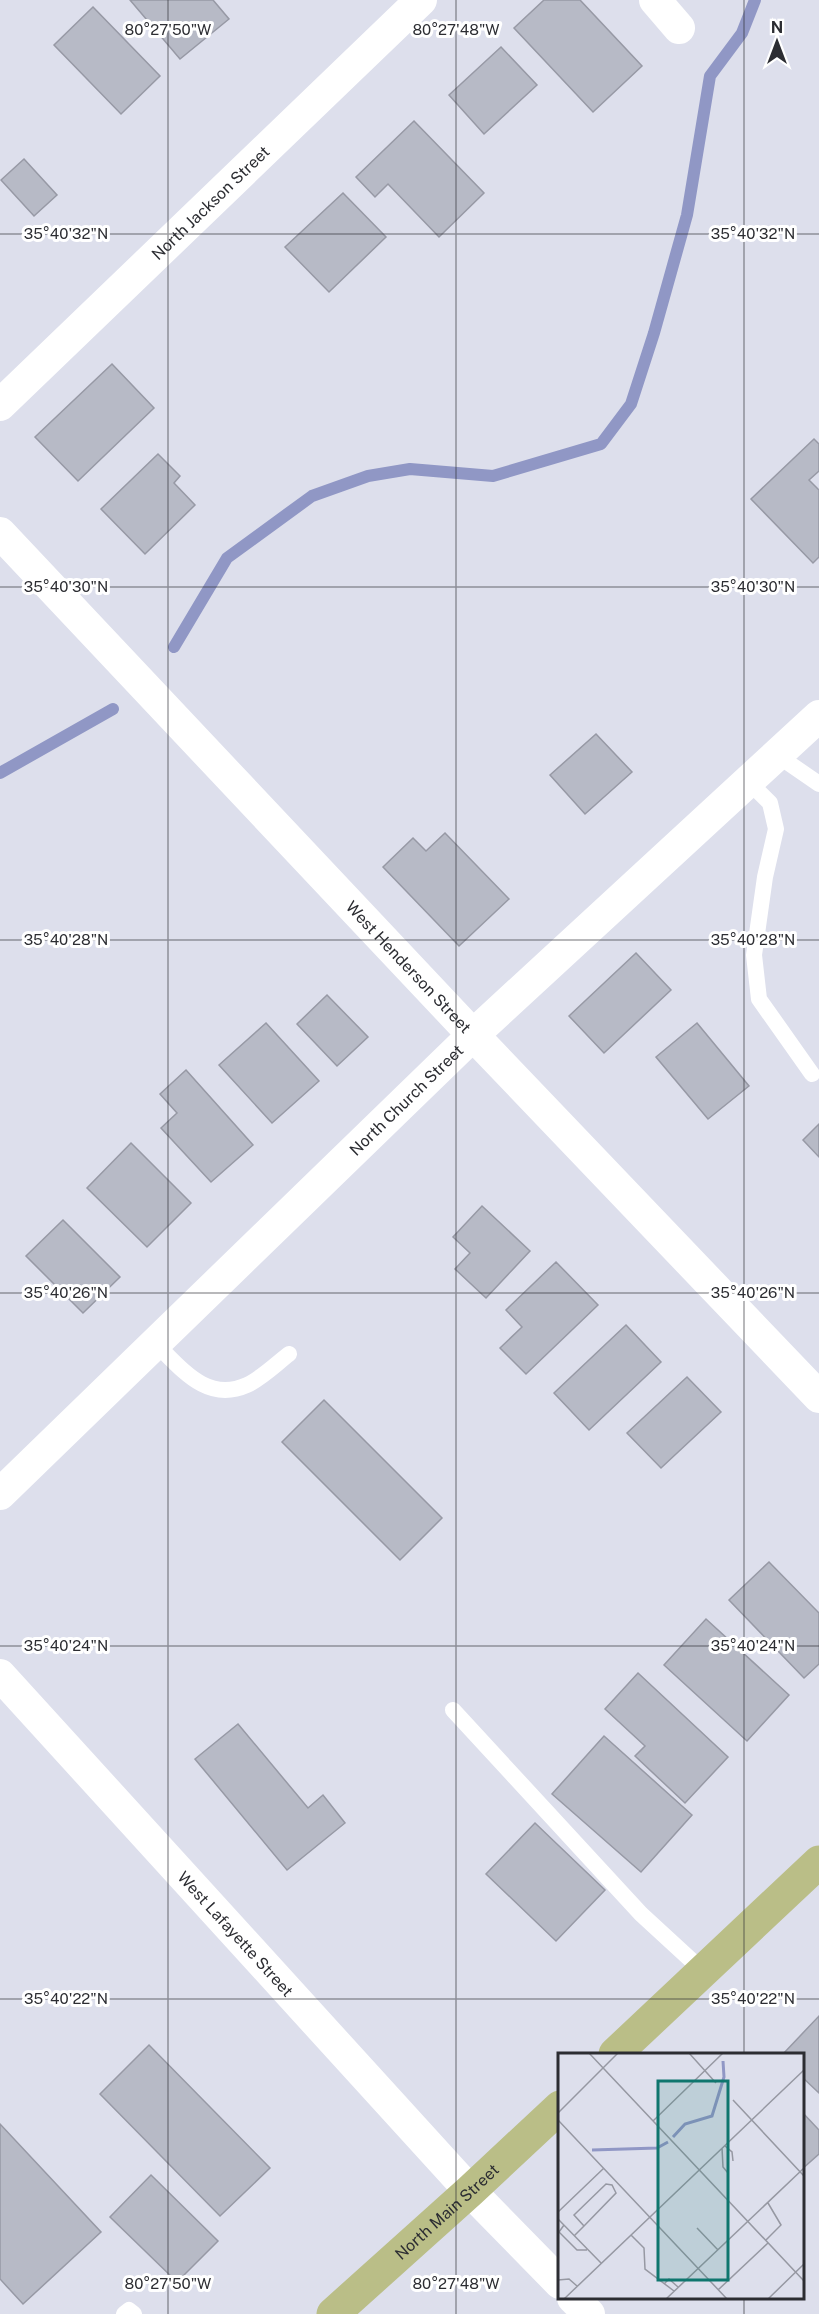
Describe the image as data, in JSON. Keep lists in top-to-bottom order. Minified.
{"streets":{"main road":["North Main Street"],"street":["North Jackson Street","West Henderson Street","North Church Street","West Lafayette Street"]},"crossings":[["West Henderson Street","North Church Street"],["West Lafayette Street","North Main Street"]],"north":"top","coordinates":["80°27'50\"W","80°27'48\"W","35°40'32\"N","35°40'30\"N","35°40'28\"N","35°40'26\"N","35°40'24\"N","35°40'22\"N"]}
